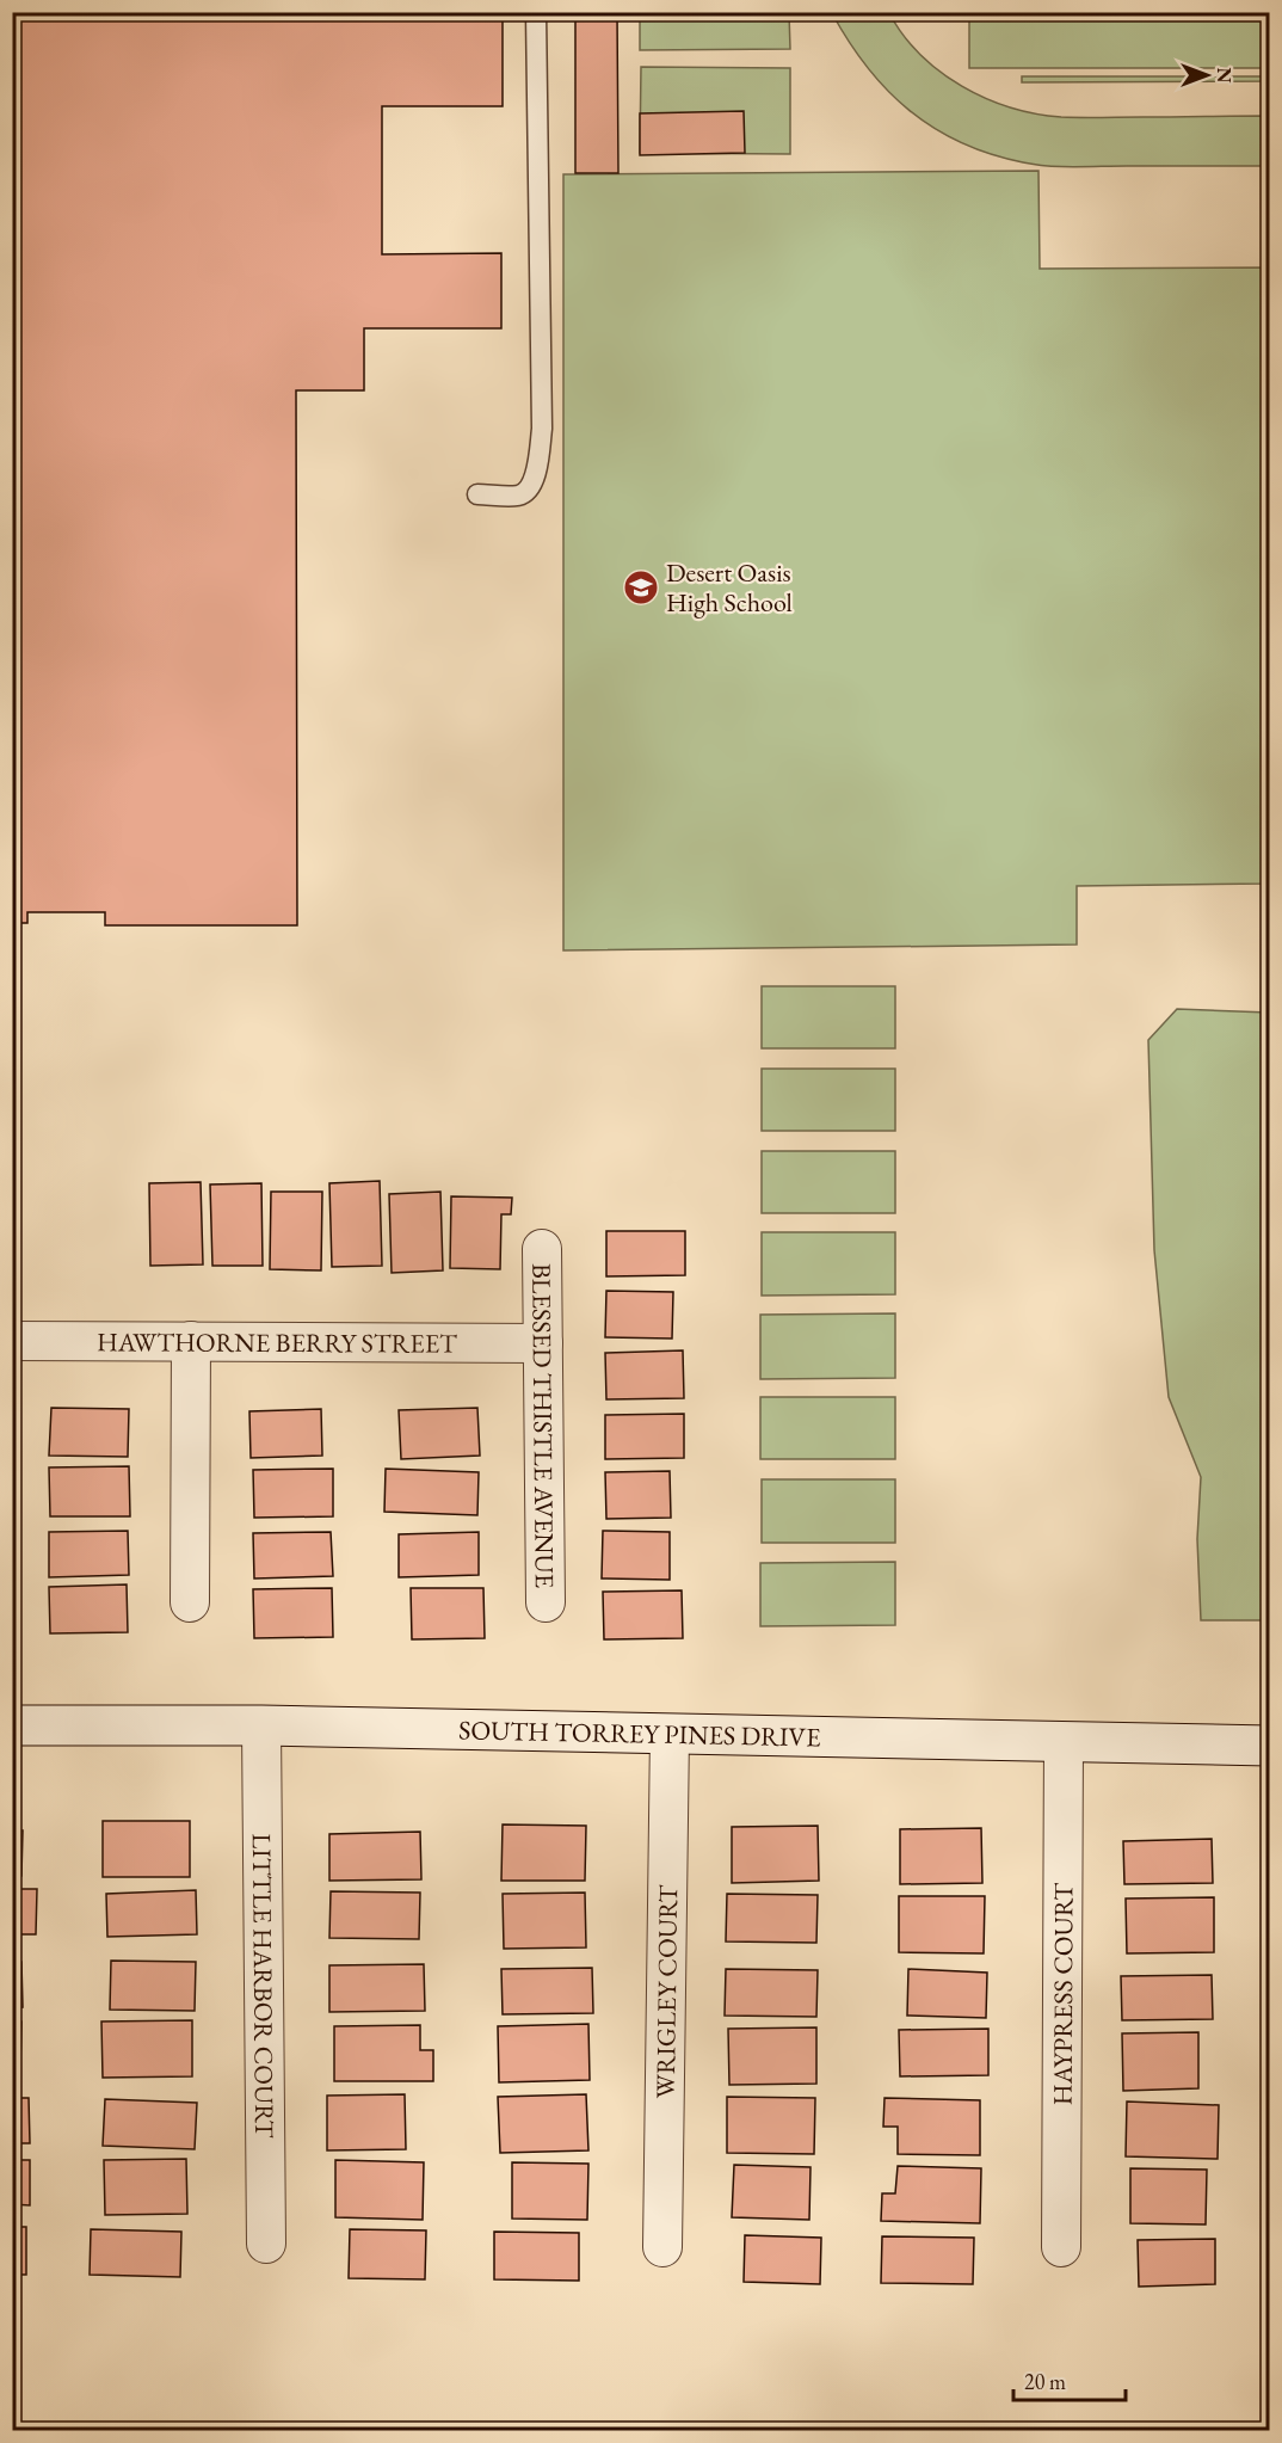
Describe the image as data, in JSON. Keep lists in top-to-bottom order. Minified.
{"streets":{"street":["HAWTHORNE BERRY STREET","BLESSED THISTLE AVENUE","SOUTH TORREY PINES DRIVE","LITTLE HARBOR COURT","WRIGLEY COURT","HAYPRESS COURT"]},"crossings":[["HAWTHORNE BERRY STREET","BLESSED THISTLE AVENUE"],["SOUTH TORREY PINES DRIVE","LITTLE HARBOR COURT"],["SOUTH TORREY PINES DRIVE","WRIGLEY COURT"],["SOUTH TORREY PINES DRIVE","HAYPRESS COURT"]],"places":{"school or university":["Desert Oasis High School"]},"scale_bar":"20 m","north":"right"}
